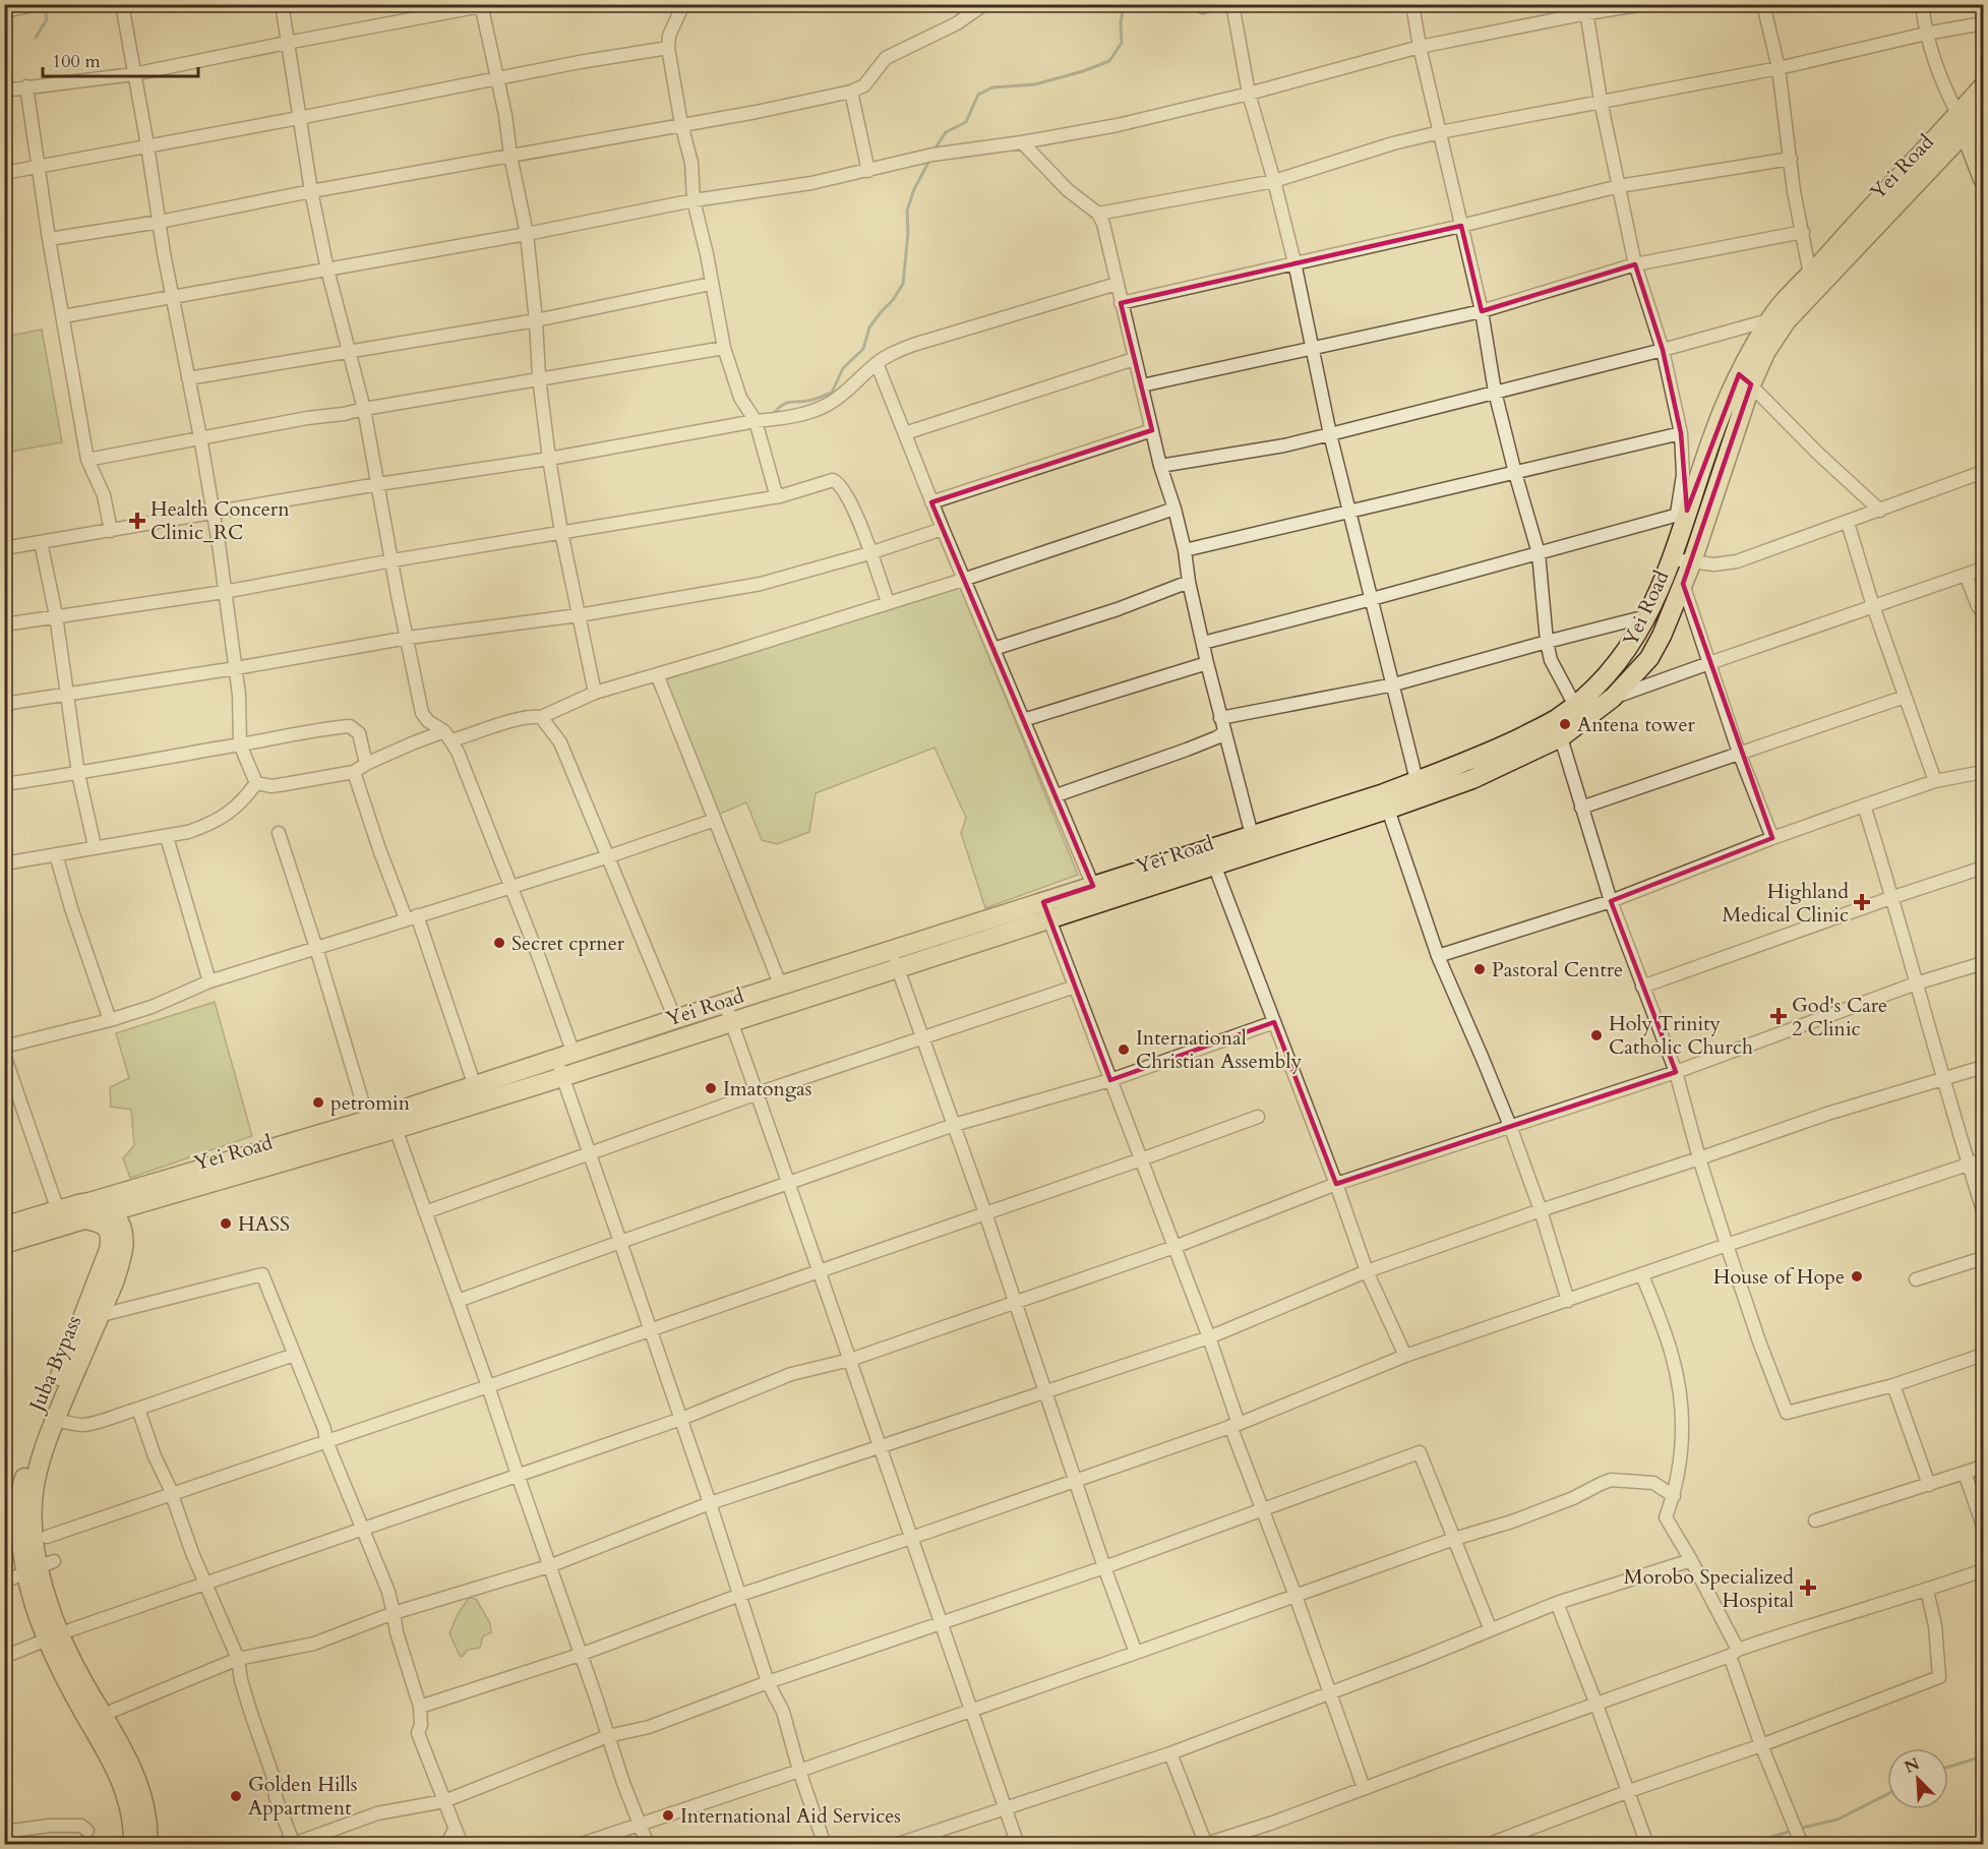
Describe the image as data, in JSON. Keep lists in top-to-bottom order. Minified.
{"streets":{"main road":["Yei Road","Juba Bypass"]},"crossings":[["Yei Road","Juba Bypass"]],"places":{"health":["Health Concern Clinic_RC","Highland Medical Clinic","God's Care 2 Clinic","Morobo Specialized Hospital"],"other":["Antena tower","Secret cprner","Pastoral Centre","Holy Trinity Catholic Church","International Christian Assembly","Imatongas","petromin","HASS","House of Hope","Golden Hills Appartment","International Aid Services"]},"scale_bar":"100 m","north":"top left"}
